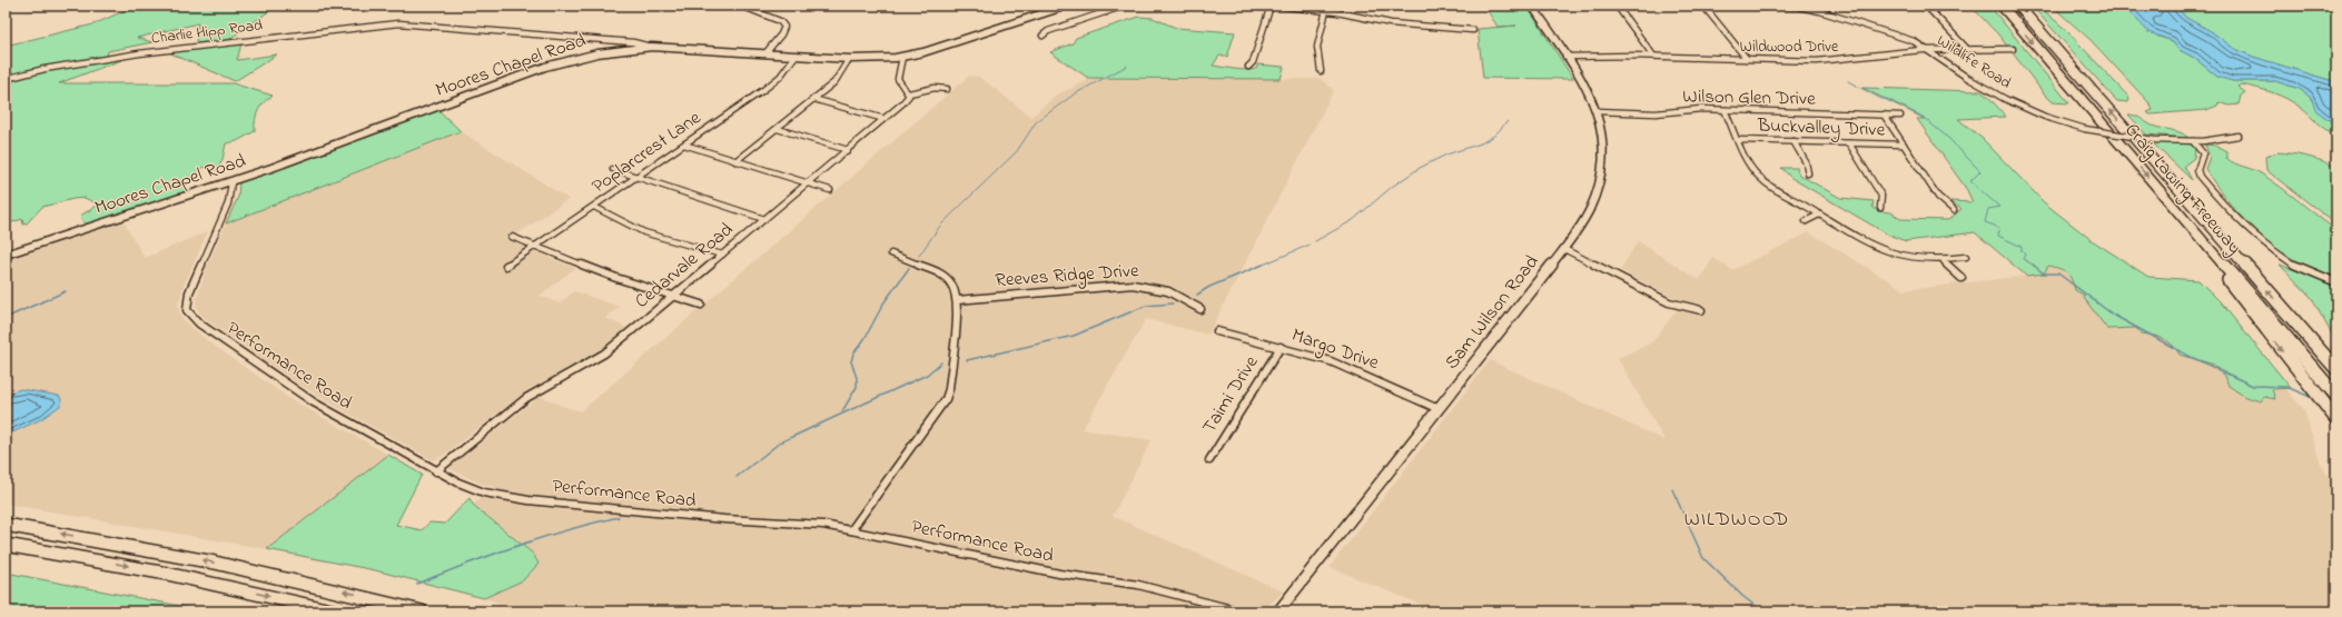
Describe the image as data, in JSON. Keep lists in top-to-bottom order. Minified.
{"streets":{"highway":["Craig Lawing Freeway"],"main road":["Moores Chapel Road","Sam Wilson Road"],"street":["Charlie Hipp Road","Wildwood Drive","Wildlife Road","Wilson Glen Drive","Buckvalley Drive","Poplarcrest Lane","Cedarvale Road","Reeves Ridge Drive","Margo Drive","Performance Road","Taimi Drive"]},"crossings":[["Charlie Hipp Road","Moores Chapel Road"],["Wildwood Drive","Wildlife Road"],["Wildwood Drive","Sam Wilson Road"],["Moores Chapel Road","Poplarcrest Lane"],["Moores Chapel Road","Performance Road"],["Wilson Glen Drive","Sam Wilson Road"],["Cedarvale Road","Performance Road"],["Sam Wilson Road","Margo Drive"],["Margo Drive","Taimi Drive"]],"districts":["WILDWOOD"]}
